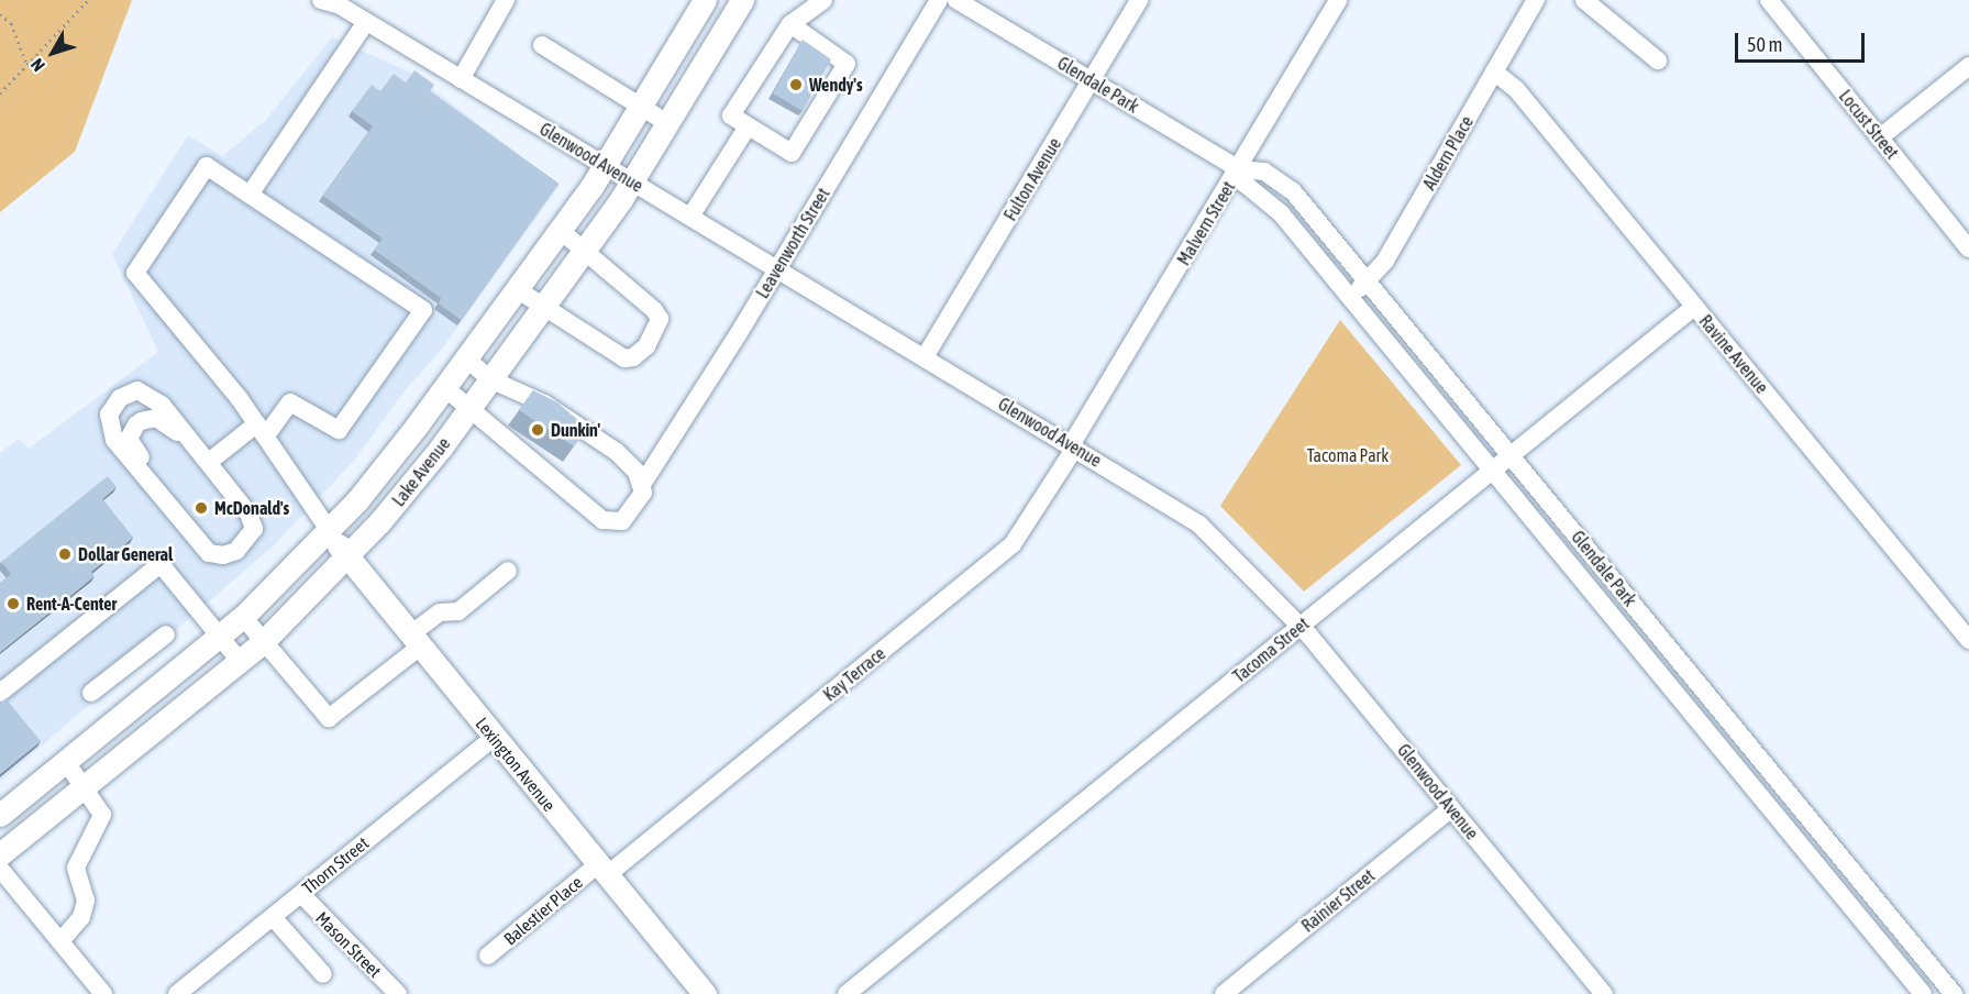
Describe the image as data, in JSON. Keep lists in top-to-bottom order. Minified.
{"streets":{"main road":["Lake Avenue","Lexington Avenue"],"street":["Glendale Park","Locust Street","Aldern Place","Glenwood Avenue","Fulton Avenue","Malvern Street","Leavenworth Street","Ravine Avenue","Tacoma Street","Kay Terrace","Thorn Street","Rainier Street","Balestier Place","Mason Street"]},"crossings":[["Glendale Park","Aldern Place"],["Glendale Park","Fulton Avenue"],["Glendale Park","Malvern Street"],["Glendale Park","Tacoma Street"],["Aldern Place","Ravine Avenue"],["Glenwood Avenue","Fulton Avenue"],["Glenwood Avenue","Malvern Street"],["Glenwood Avenue","Leavenworth Street"],["Glenwood Avenue","Lake Avenue"],["Glenwood Avenue","Tacoma Street"],["Glenwood Avenue","Kay Terrace"],["Glenwood Avenue","Rainier Street"],["Malvern Street","Kay Terrace"],["Leavenworth Street","Lake Avenue"],["Ravine Avenue","Tacoma Street"],["Lake Avenue","Lexington Avenue"],["Kay Terrace","Lexington Avenue"],["Kay Terrace","Balestier Place"],["Lexington Avenue","Thorn Street"],["Lexington Avenue","Balestier Place"],["Thorn Street","Mason Street"]],"parks":["Tacoma Park"],"places":["Wendy's","Dunkin'","McDonald's","Dollar General","Rent-A-Center"],"scale_bar":"50 m","north":"bottom left"}
